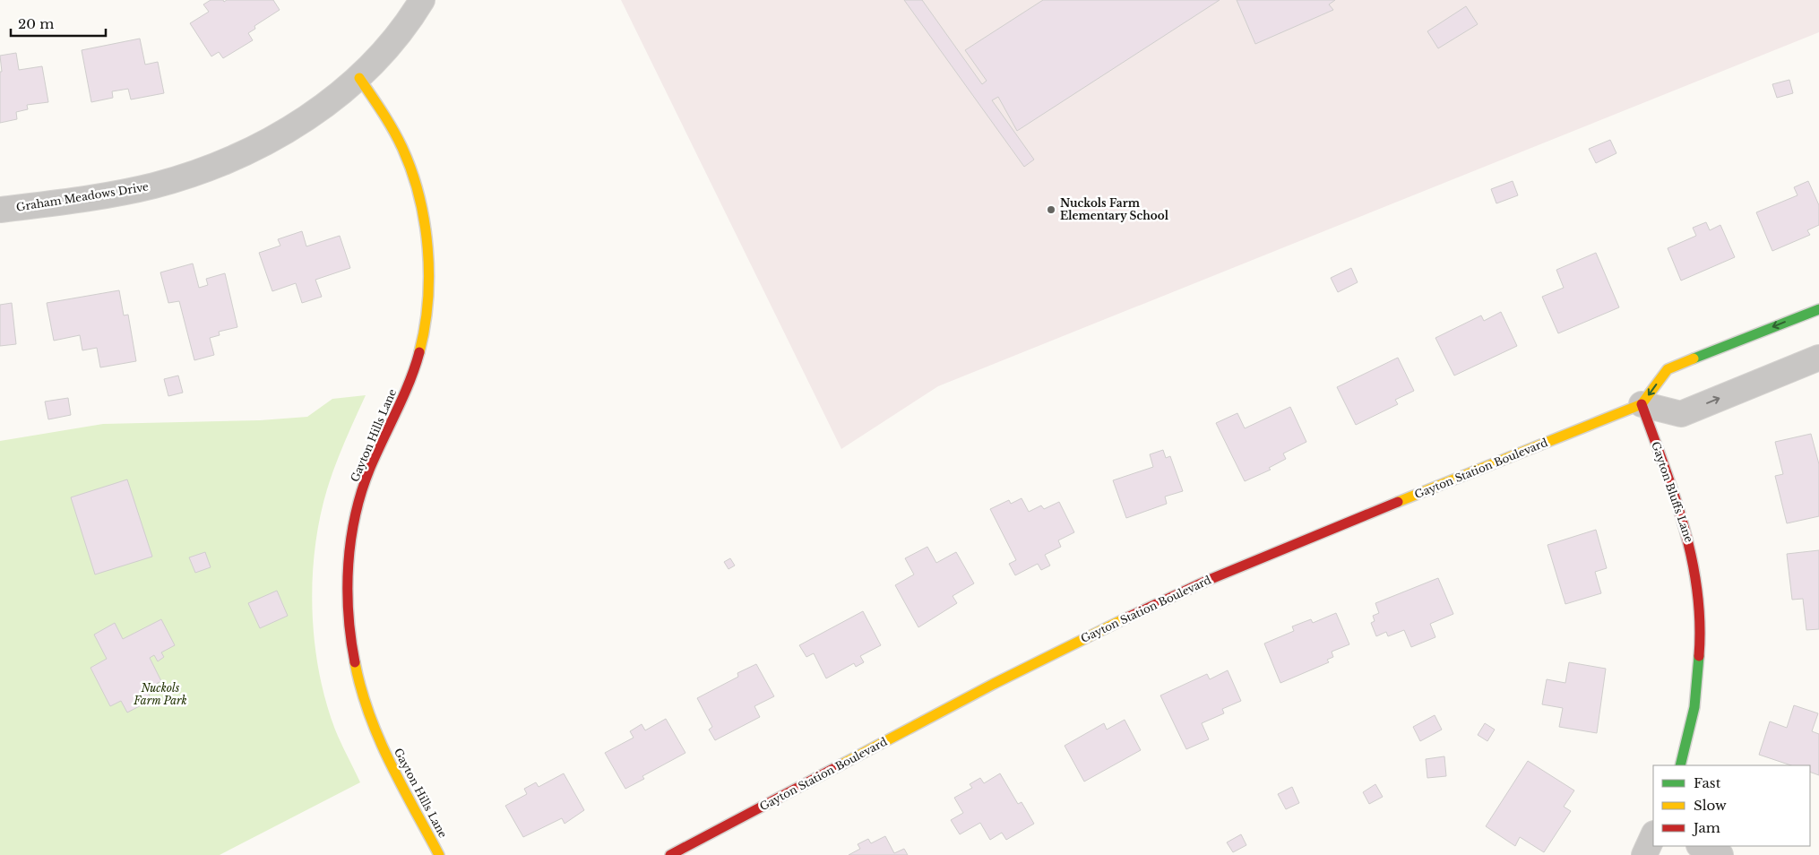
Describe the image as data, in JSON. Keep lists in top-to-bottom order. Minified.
{"streets":{"street":["Graham Meadows Drive","Gayton Hills Lane","Gayton Station Boulevard","Gayton Bluffs Lane"]},"crossings":[["Graham Meadows Drive","Gayton Hills Lane"],["Gayton Station Boulevard","Gayton Bluffs Lane"]],"parks":["Nuckols Farm Park"],"places":["Nuckols Farm Elementary School"],"legend":["Fast","Slow","Jam"],"scale_bar":"20 m"}
